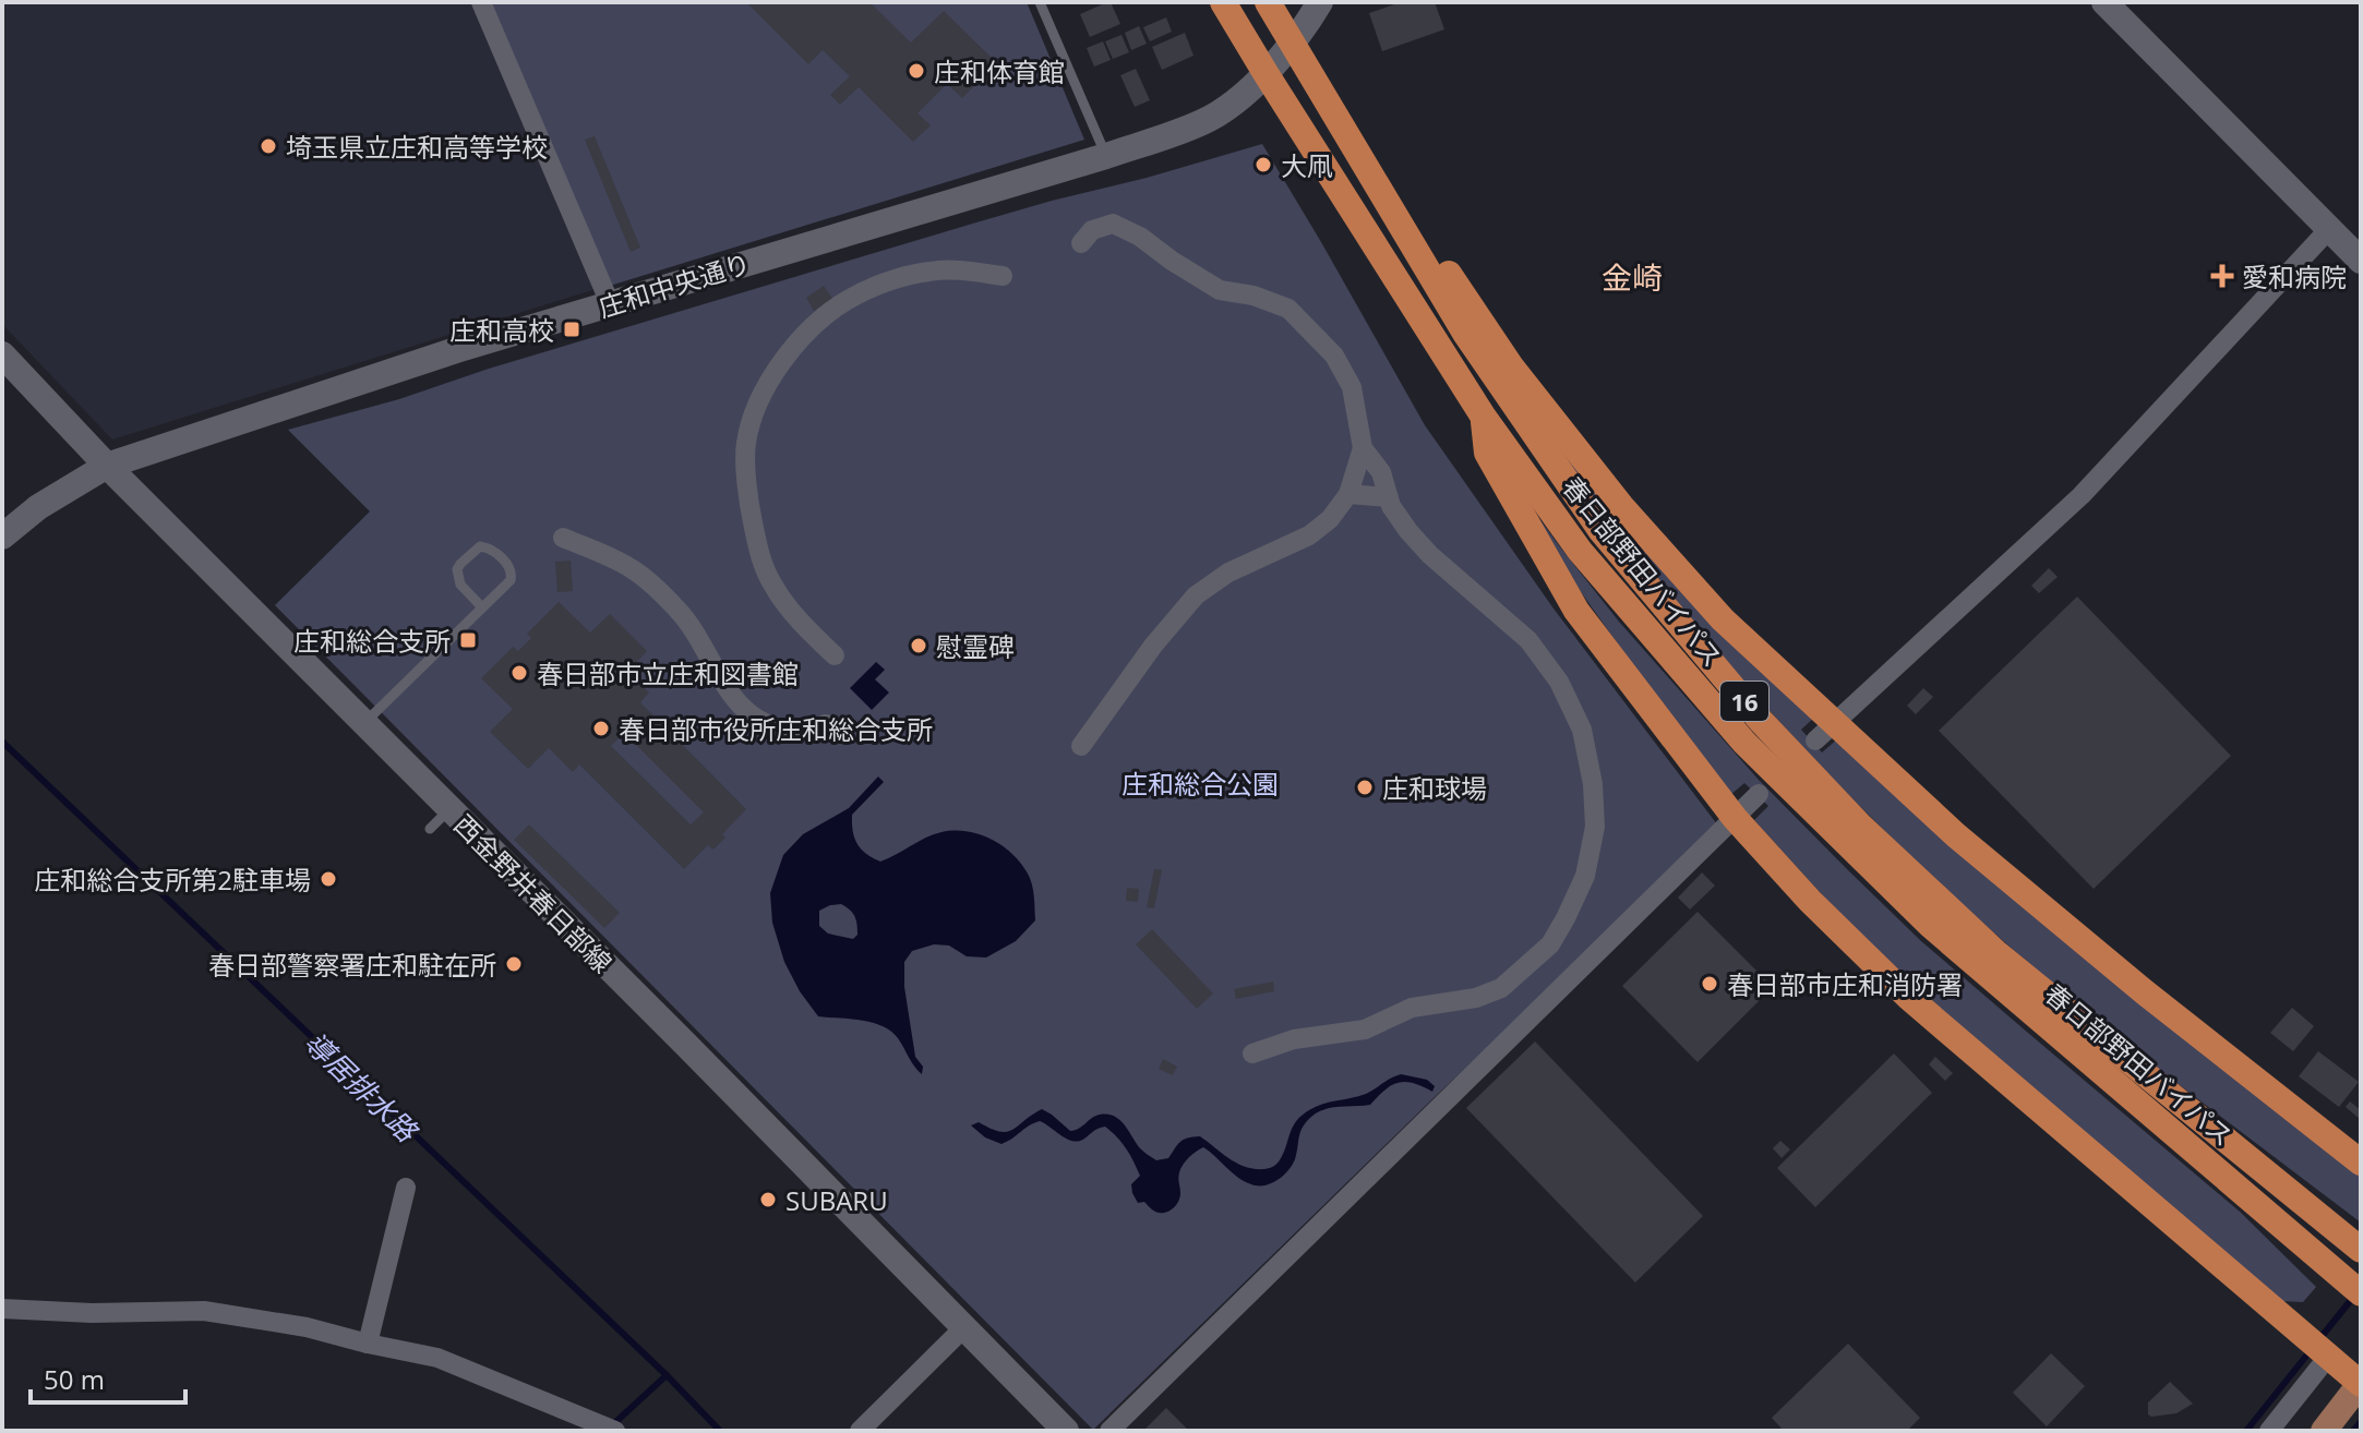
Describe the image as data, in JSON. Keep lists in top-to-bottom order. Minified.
{"streets":{"highway":["春日部野田バイパス","16"],"street":["庄和中央通り","西金野井春日部線"]},"crossings":[["庄和中央通り","春日部野田バイパス"],["庄和中央通り","西金野井春日部線"],["春日部野田バイパス","16"]],"districts":["金崎"],"water":["導居排水路"],"parks":["庄和総合公園"],"places":{"other":["庄和体育館","埼玉県立庄和高等学校","大凧","慰霊碑","春日部市立庄和図書館","春日部市役所庄和総合支所","庄和球場","庄和総合支所第2駐車場","春日部警察署庄和駐在所","春日部市庄和消防署","SUBARU"],"health":["愛和病院"],"transit":["庄和高校","庄和総合支所"]},"scale_bar":"50 m"}
